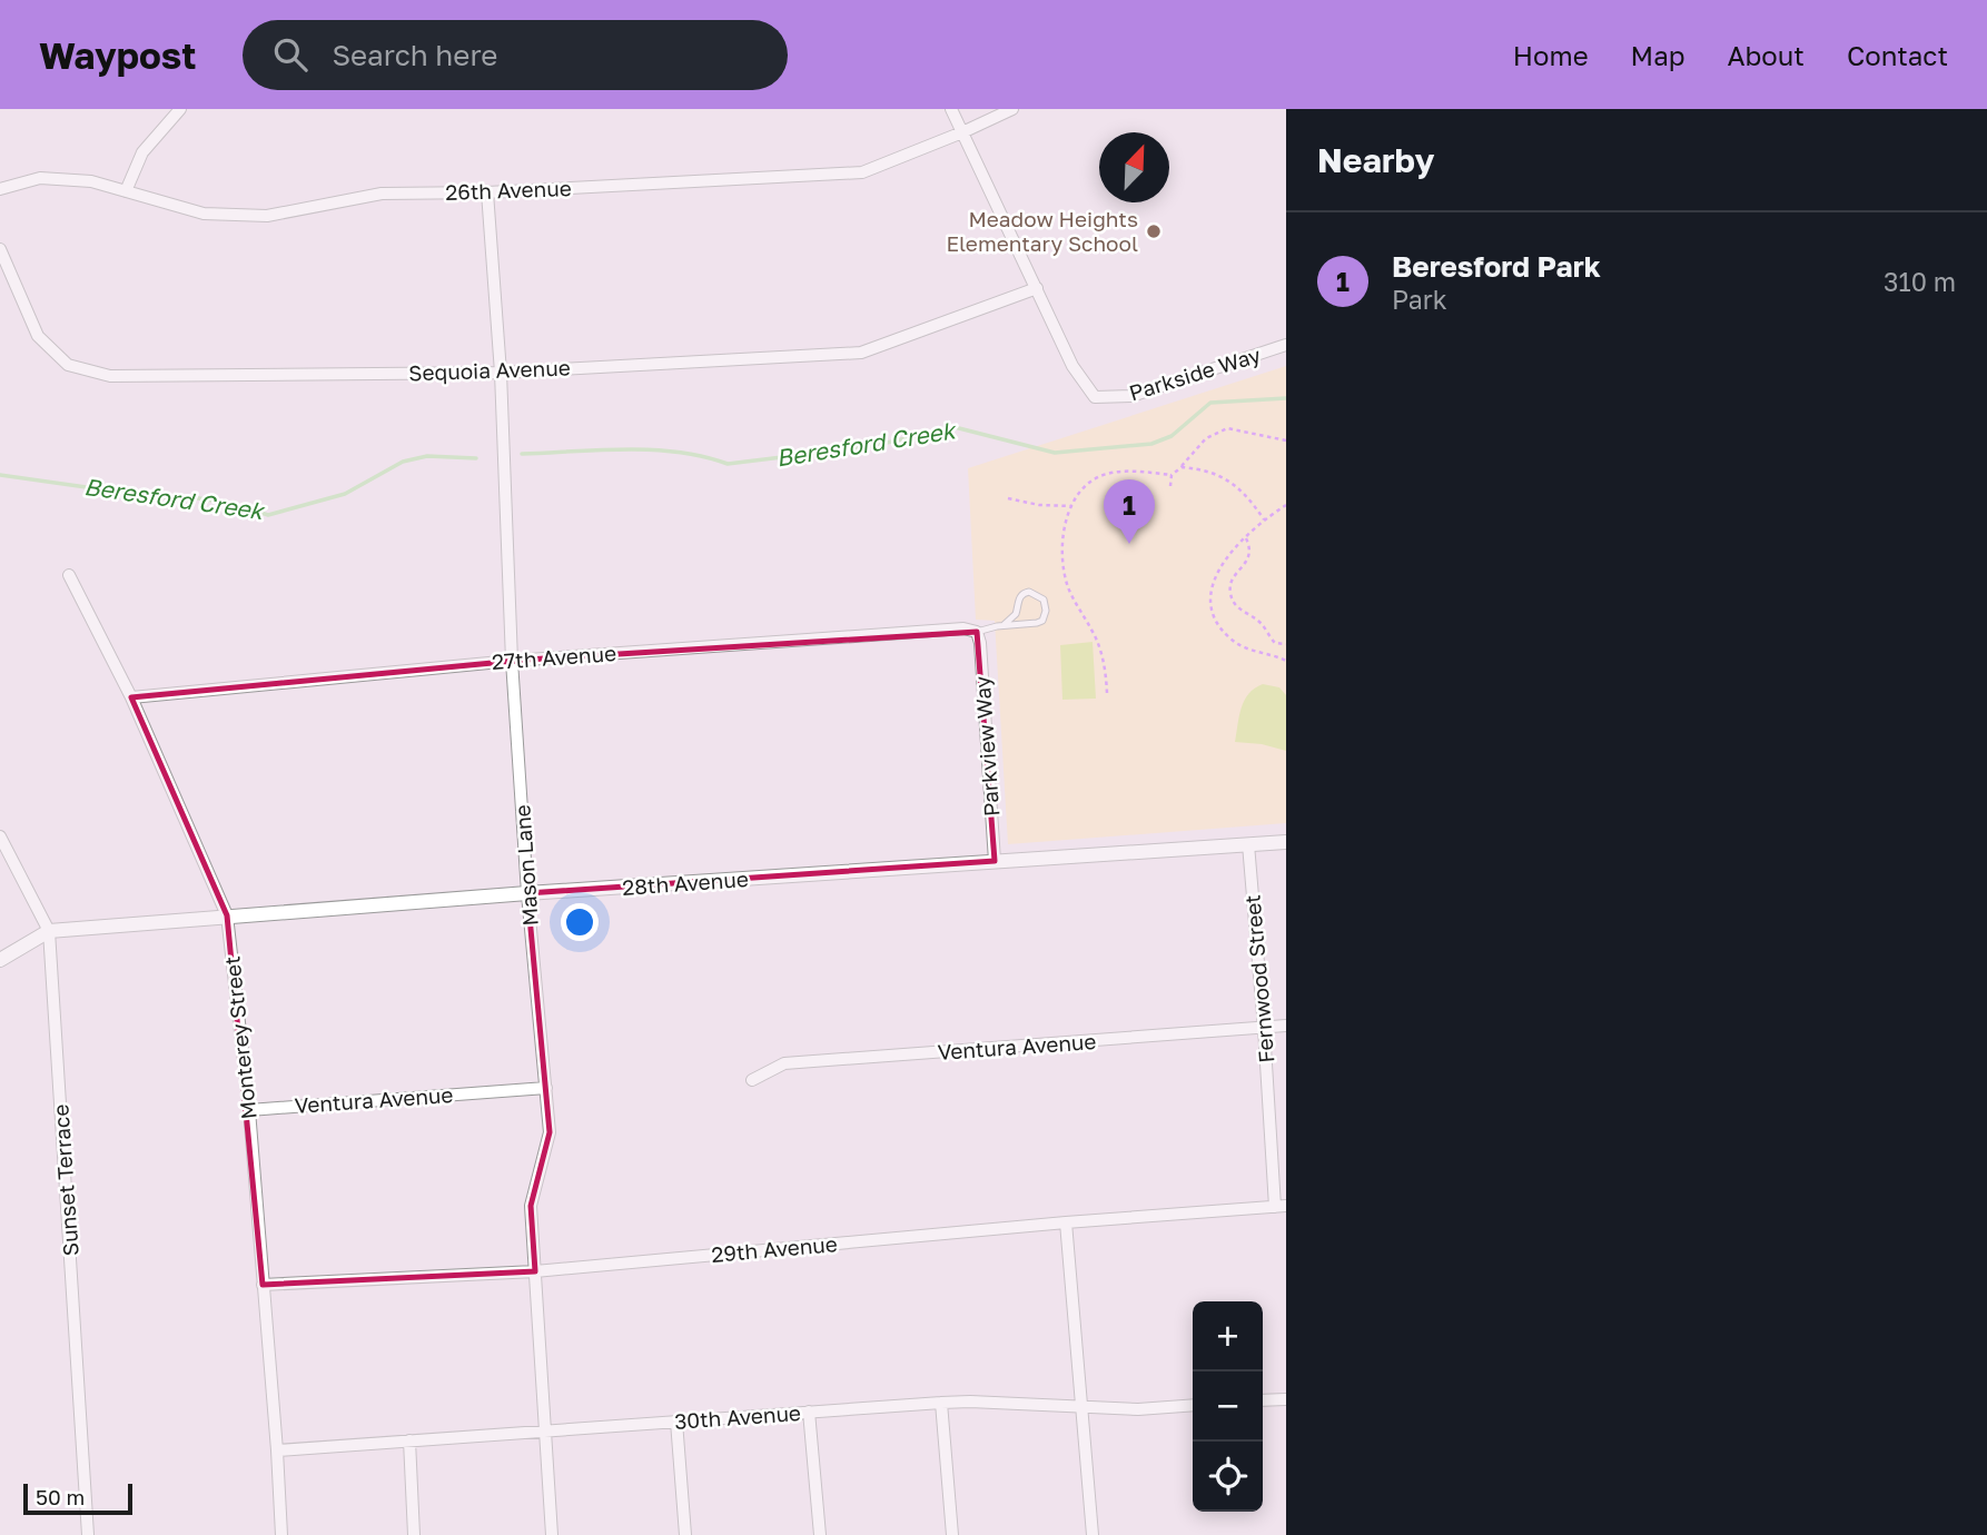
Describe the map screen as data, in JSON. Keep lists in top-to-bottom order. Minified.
{"streets":{"street":["26th Avenue","Sequoia Avenue","Parkside Way","27th Avenue","Parkview Way","Mason Lane","28th Avenue","Fernwood Street","Monterey Street","Ventura Avenue","Sunset Terrace","29th Avenue","30th Avenue"]},"crossings":[["26th Avenue","Mason Lane"],["Sequoia Avenue","Parkside Way"],["Sequoia Avenue","Mason Lane"],["27th Avenue","Parkview Way"],["27th Avenue","Mason Lane"],["27th Avenue","Monterey Street"],["Parkview Way","28th Avenue"],["Mason Lane","28th Avenue"],["Mason Lane","Ventura Avenue"],["Mason Lane","29th Avenue"],["Mason Lane","30th Avenue"],["28th Avenue","Fernwood Street"],["28th Avenue","Monterey Street"],["28th Avenue","Sunset Terrace"],["Fernwood Street","Ventura Avenue"],["Fernwood Street","29th Avenue"],["Monterey Street","Ventura Avenue"],["Monterey Street","29th Avenue"],["Monterey Street","30th Avenue"]],"water":["Beresford Creek"],"places":["Meadow Heights Elementary School"],"scale_bar":"50 m","north":"top right","page":{"header":"Waypost","search":"Search here","nav":["Home","Map","About","Contact"],"heading":"Nearby","list":[{"mark":"1","name":"Beresford Park","note":"Park","value":"310 m"}],"pins":"1","map_buttons":["+","−"],"scale":"50 m"}}
